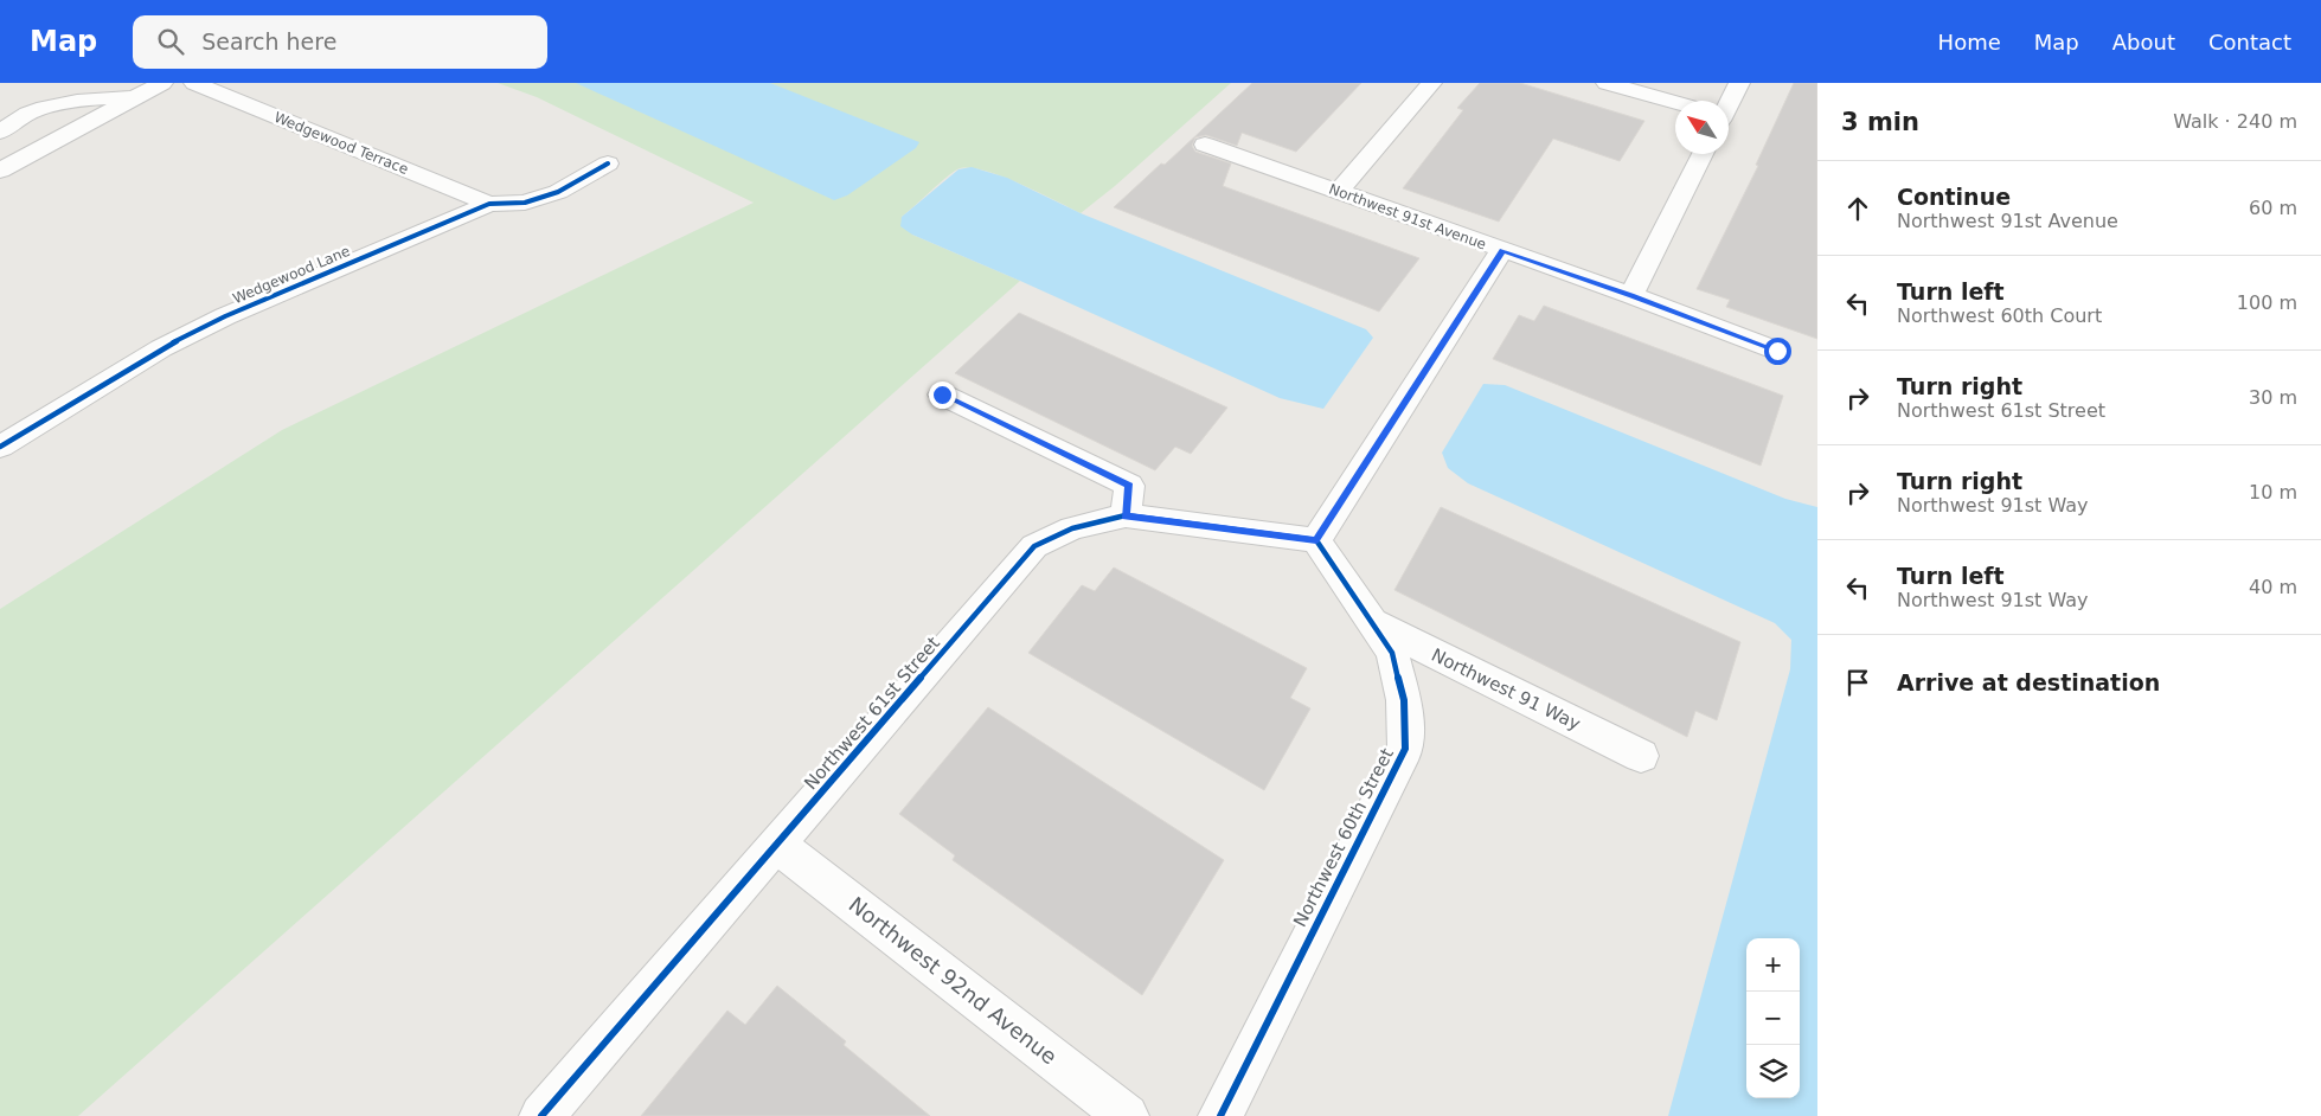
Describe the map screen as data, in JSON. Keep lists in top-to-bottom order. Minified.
{"streets":{"street":["Wedgewood Terrace","Northwest 91st Avenue","Wedgewood Lane","Northwest 91 Way","Northwest 61st Street","Northwest 60th Street","Northwest 92nd Avenue"]},"crossings":[["Wedgewood Terrace","Wedgewood Lane"],["Northwest 91 Way","Northwest 60th Street"],["Northwest 61st Street","Northwest 60th Street"],["Northwest 61st Street","Northwest 92nd Avenue"]],"north":"top left","page":{"header":"Map","search":"Search here","nav":["Home","Map","About","Contact"],"heading":["3 min","Walk · 240 m"],"list":[["Continue","Northwest 91st Avenue","60 m"],["Turn left","Northwest 60th Court","100 m"],["Turn right","Northwest 61st Street","30 m"],["Turn right","Northwest 91st Way","10 m"],["Turn left","Northwest 91st Way","40 m"],"Arrive at destination"],"map_buttons":["+","−"]}}
